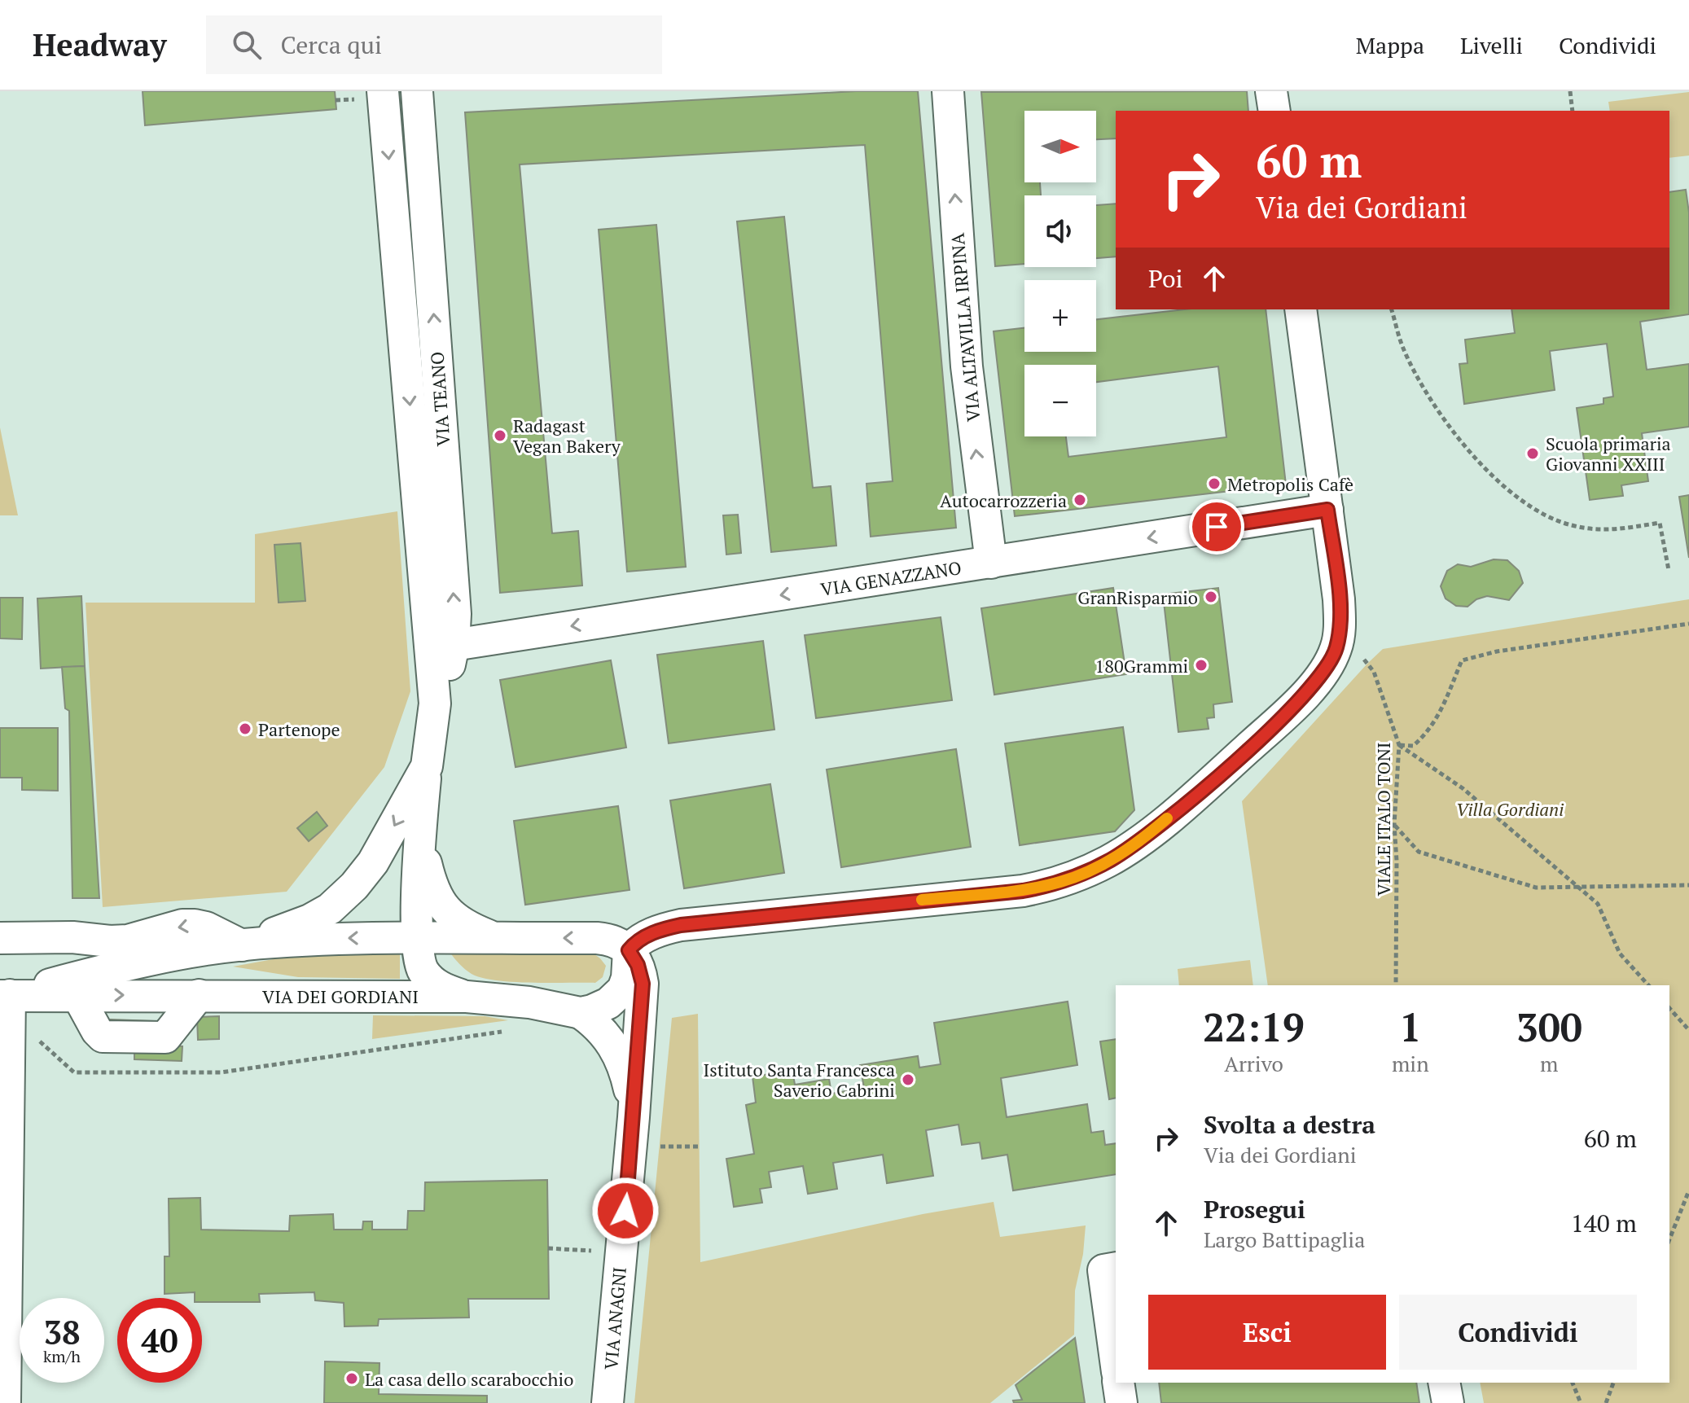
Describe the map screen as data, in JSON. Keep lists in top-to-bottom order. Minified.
{"streets":{"street":["VIA ALTAVILLA IRPINA","VIA TEANO","VIA GENAZZANO","VIA DEI GORDIANI","VIA ANAGNI"],"path":["VIALE ITALO TONI"]},"crossings":[["VIA ALTAVILLA IRPINA","VIA GENAZZANO"],["VIA TEANO","VIA GENAZZANO"],["VIA DEI GORDIANI","VIA ANAGNI"]],"one_way":["VIA ALTAVILLA IRPINA","VIA GENAZZANO"],"parks":["Villa Gordiani"],"places":["Radagast Vegan Bakery","Scuola primaria Giovanni XXIII","Metropolis Cafè","Autocarrozzeria","GranRisparmio","180Grammi","Partenope","Istituto Santa Francesca Saverio Cabrini","La casa dello scarabocchio"],"north":"right","page":{"header":"Headway","search":"Cerca qui","nav":["Mappa","Livelli","Condividi"],"map_buttons":["+","−"],"turn":["60 m","Via dei Gordiani"],"then":"Poi","eta":["22:19","Arrivo","1","min","300","m"],"list":[{"name":"Svolta a destra","note":"Via dei Gordiani","value":"60 m"},{"name":"Prosegui","note":"Largo Battipaglia","value":"140 m"}],"buttons":["Esci","Condividi"],"speed":"38 km/h","limit":"40"}}
